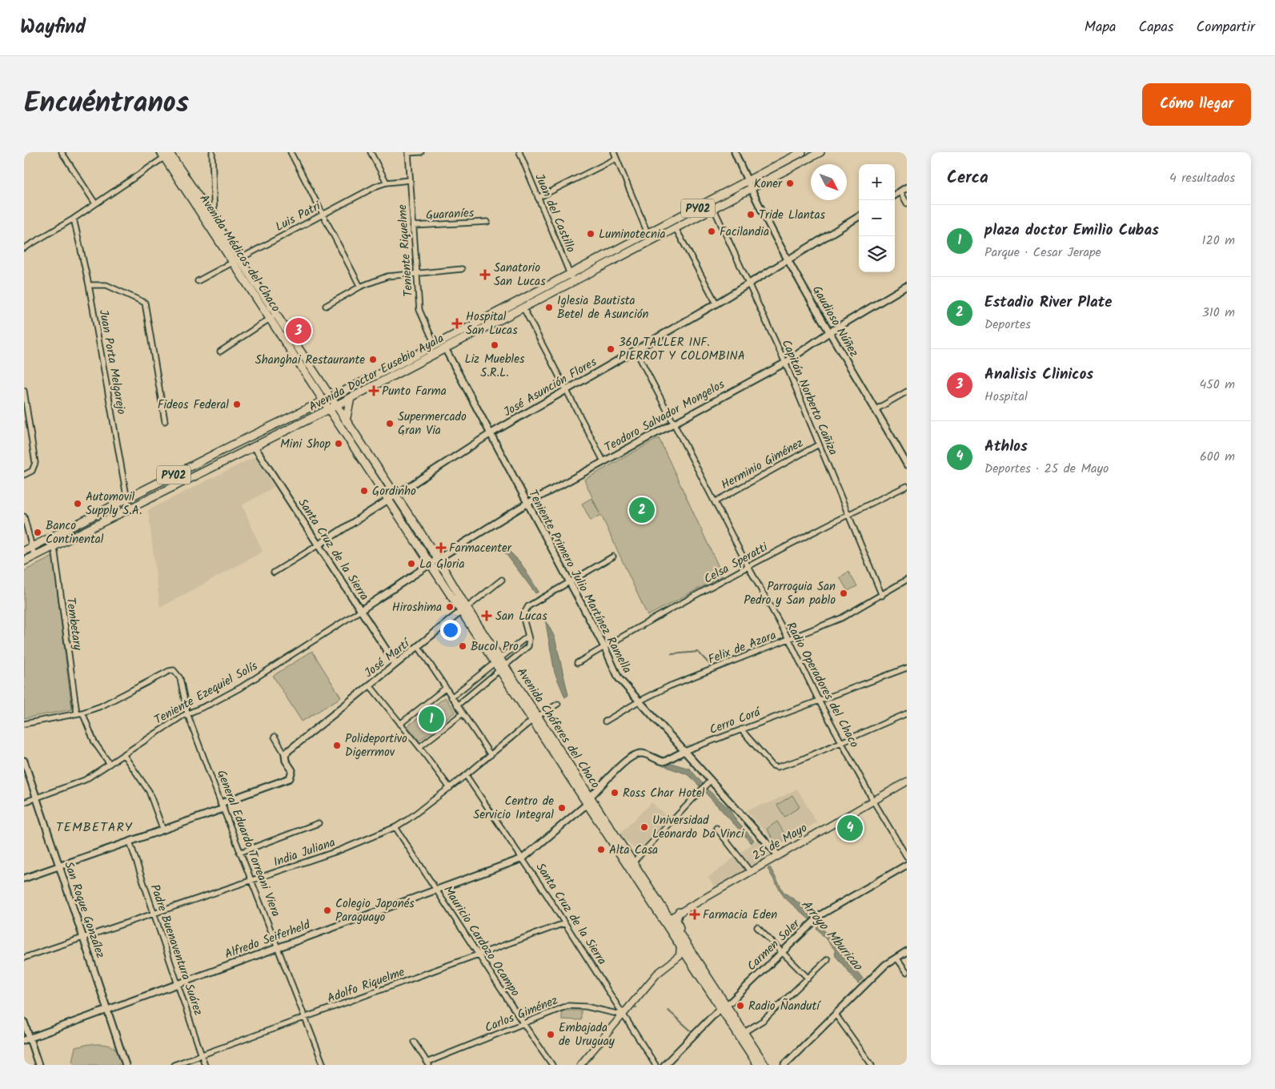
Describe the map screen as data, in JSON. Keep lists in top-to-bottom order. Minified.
{"streets":{"main road":["PY02","Avenida Médicos del Chaco","Avenida Doctor Eusebio Ayala","Avenida Chóferes del Chaco","25 de Mayo"],"street":["Juan del Castillo","Guaraníes","Luis Patri","Teniente Riquelme","Gaudioso Núñez","Juan Porta Melgarejo","José Asunción Flores","Capitán Norberto Cañiza","Teodoro Salvador Mongelos","Herminio Giménez","Santa Cruz de la Sierra","Celsa Speratti","Teniente Primero Julio Martínez Ramella","Tembetary","Felix de Azara","José Martí","Radio Operadores del Chaco","Teniente Ezequiel Solís","Cerro Corá","General Eduardo Torreani Viera","India Juliana","San Roque González","Alfredo Seiferheld","Mauricio Cardozo Ocampo","Carmen Soler","Padre Buenaventura Suárez","Adolfo Riquelme","Carlos Giménez"]},"crossings":[["Juan del Castillo","Avenida Doctor Eusebio Ayala"],["Guaraníes","Teniente Riquelme"],["Luis Patri","Teniente Riquelme"],["Luis Patri","Avenida Médicos del Chaco"],["Teniente Riquelme","Avenida Doctor Eusebio Ayala"],["Avenida Médicos del Chaco","Avenida Doctor Eusebio Ayala"],["Avenida Médicos del Chaco","Avenida Chóferes del Chaco"],["Gaudioso Núñez","Avenida Doctor Eusebio Ayala"],["Gaudioso Núñez","José Asunción Flores"],["Gaudioso Núñez","Teodoro Salvador Mongelos"],["Juan Porta Melgarejo","Avenida Doctor Eusebio Ayala"],["Avenida Doctor Eusebio Ayala","Capitán Norberto Cañiza"],["Avenida Doctor Eusebio Ayala","Santa Cruz de la Sierra"],["Avenida Doctor Eusebio Ayala","Teniente Primero Julio Martínez Ramella"],["Avenida Doctor Eusebio Ayala","Tembetary"],["Avenida Doctor Eusebio Ayala","Avenida Chóferes del Chaco"],["José Asunción Flores","Capitán Norberto Cañiza"],["José Asunción Flores","Santa Cruz de la Sierra"],["José Asunción Flores","Teniente Primero Julio Martínez Ramella"],["José Asunción Flores","Radio Operadores del Chaco"],["José Asunción Flores","Avenida Chóferes del Chaco"],["Capitán Norberto Cañiza","Teodoro Salvador Mongelos"],["Capitán Norberto Cañiza","Herminio Giménez"],["Capitán Norberto Cañiza","Celsa Speratti"],["Capitán Norberto Cañiza","Felix de Azara"],["Teodoro Salvador Mongelos","Teniente Primero Julio Martínez Ramella"],["Teodoro Salvador Mongelos","Radio Operadores del Chaco"],["Teodoro Salvador Mongelos","Teniente Ezequiel Solís"],["Teodoro Salvador Mongelos","Avenida Chóferes del Chaco"],["Herminio Giménez","Radio Operadores del Chaco"],["Santa Cruz de la Sierra","José Martí"],["Santa Cruz de la Sierra","Teniente Ezequiel Solís"],["Santa Cruz de la Sierra","India Juliana"],["Santa Cruz de la Sierra","Alfredo Seiferheld"],["Santa Cruz de la Sierra","Adolfo Riquelme"],["Santa Cruz de la Sierra","Carlos Giménez"],["Celsa Speratti","Teniente Primero Julio Martínez Ramella"],["Celsa Speratti","Radio Operadores del Chaco"],["Teniente Primero Julio Martínez Ramella","Felix de Azara"],["Teniente Primero Julio Martínez Ramella","Cerro Corá"],["Teniente Primero Julio Martínez Ramella","25 de Mayo"],["Tembetary","Teniente Ezequiel Solís"],["Tembetary","General Eduardo Torreani Viera"],["Felix de Azara","Radio Operadores del Chaco"],["José Martí","Avenida Chóferes del Chaco"],["Radio Operadores del Chaco","Cerro Corá"],["Radio Operadores del Chaco","25 de Mayo"],["Teniente Ezequiel Solís","Avenida Chóferes del Chaco"],["Teniente Ezequiel Solís","General Eduardo Torreani Viera"],["Teniente Ezequiel Solís","San Roque González"],["Cerro Corá","Avenida Chóferes del Chaco"],["Cerro Corá","Alfredo Seiferheld"],["Avenida Chóferes del Chaco","25 de Mayo"],["Avenida Chóferes del Chaco","India Juliana"],["Avenida Chóferes del Chaco","Alfredo Seiferheld"],["Avenida Chóferes del Chaco","Carmen Soler"],["General Eduardo Torreani Viera","India Juliana"],["General Eduardo Torreani Viera","Alfredo Seiferheld"],["General Eduardo Torreani Viera","Adolfo Riquelme"],["India Juliana","San Roque González"],["India Juliana","Mauricio Cardozo Ocampo"],["India Juliana","Padre Buenaventura Suárez"],["San Roque González","Alfredo Seiferheld"],["Alfredo Seiferheld","Mauricio Cardozo Ocampo"],["Alfredo Seiferheld","Padre Buenaventura Suárez"],["Mauricio Cardozo Ocampo","Adolfo Riquelme"],["Mauricio Cardozo Ocampo","Carlos Giménez"],["Padre Buenaventura Suárez","Adolfo Riquelme"]],"districts":["TEMBETARY"],"water":["Arroyo Mburicao"],"places":{"other":["Koner","Tride Llantas","Facilandia","Luminotecnia","Iglesia Bautista Betel de Asunción","Liz Muebles S.R.L.","360 TALLER INF. PIERROT Y COLOMBINA","Shanghai Restaurante","Fideos Federal","Supermercado Gran Via","Mini Shop","Gordinho","Automovil Supply S.A.","Banco Continental","La Gloria","Parroquia San Pedro y San pablo","Hiroshima","Bucol Pro","Polideportivo Digerrmov","Ross Char Hotel","Centro de Servicio Integral","Universidad Leonardo Da Vinci","Alta Casa","Colegio Japonés Paraguayo","Radio Ñandutí","Embajada de Uruguay"],"health":["Sanatorio San Lucas","Hospital San Lucas","Punto Farma","Farmacenter","San Lucas","Farmacia Eden"]},"north":"bottom right","page":{"header":"Wayfind","nav":["Mapa","Capas","Compartir"],"title":"Encuéntranos","buttons":"Cómo llegar","heading":["Cerca","4 resultados"],"map_buttons":["+","−"],"list":[{"mark":"1","name":"plaza doctor Emilio Cubas","note":"Parque · Cesar Jerape","value":"120 m"},{"mark":"2","name":"Estadio River Plate","note":"Deportes","value":"310 m"},{"mark":"3","name":"Analisis Clinicos","note":"Hospital","value":"450 m"},{"mark":"4","name":"Athlos","note":"Deportes · 25 de Mayo","value":"600 m"}],"pins":["3","2","1","4"]}}
